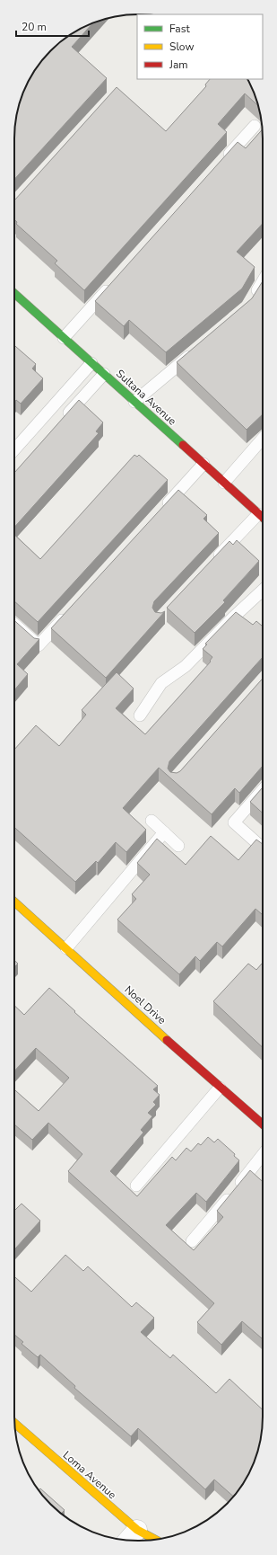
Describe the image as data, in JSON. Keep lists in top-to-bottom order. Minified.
{"streets":{"street":["Sultana Avenue","Noel Drive","Loma Avenue"]},"legend":["Fast","Slow","Jam"],"scale_bar":"20 m"}
